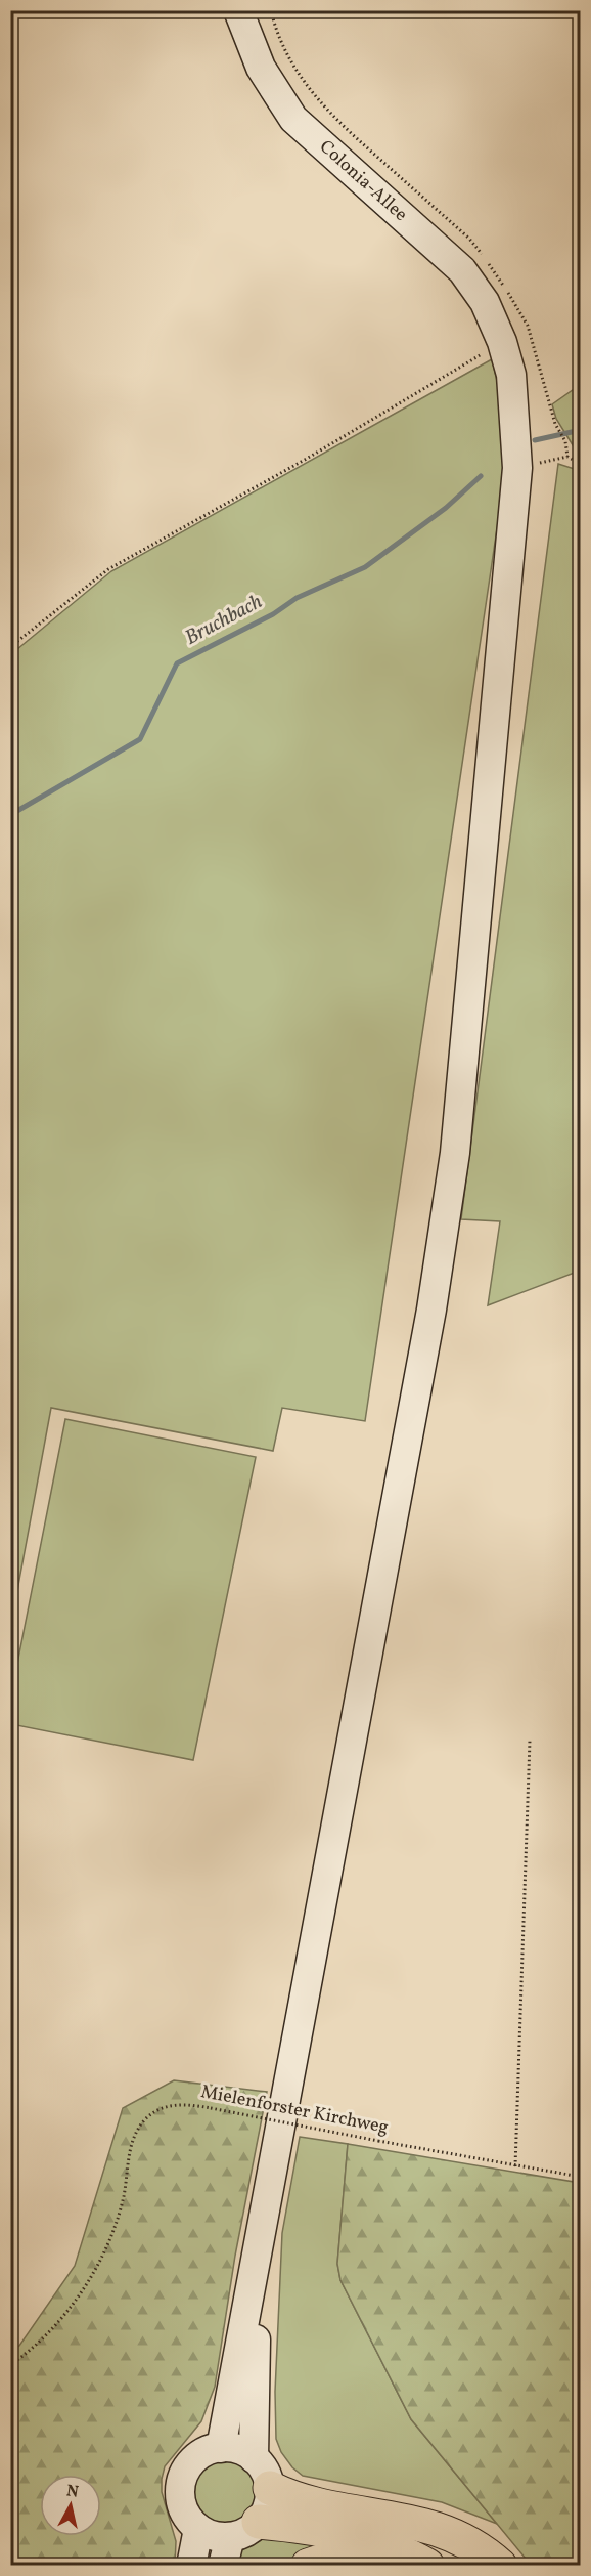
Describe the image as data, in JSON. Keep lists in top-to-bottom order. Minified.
{"streets":{"main road":["Colonia-Allee"],"path":["Mielenforster Kirchweg"]},"water":["Bruchbach"],"north":"top"}
